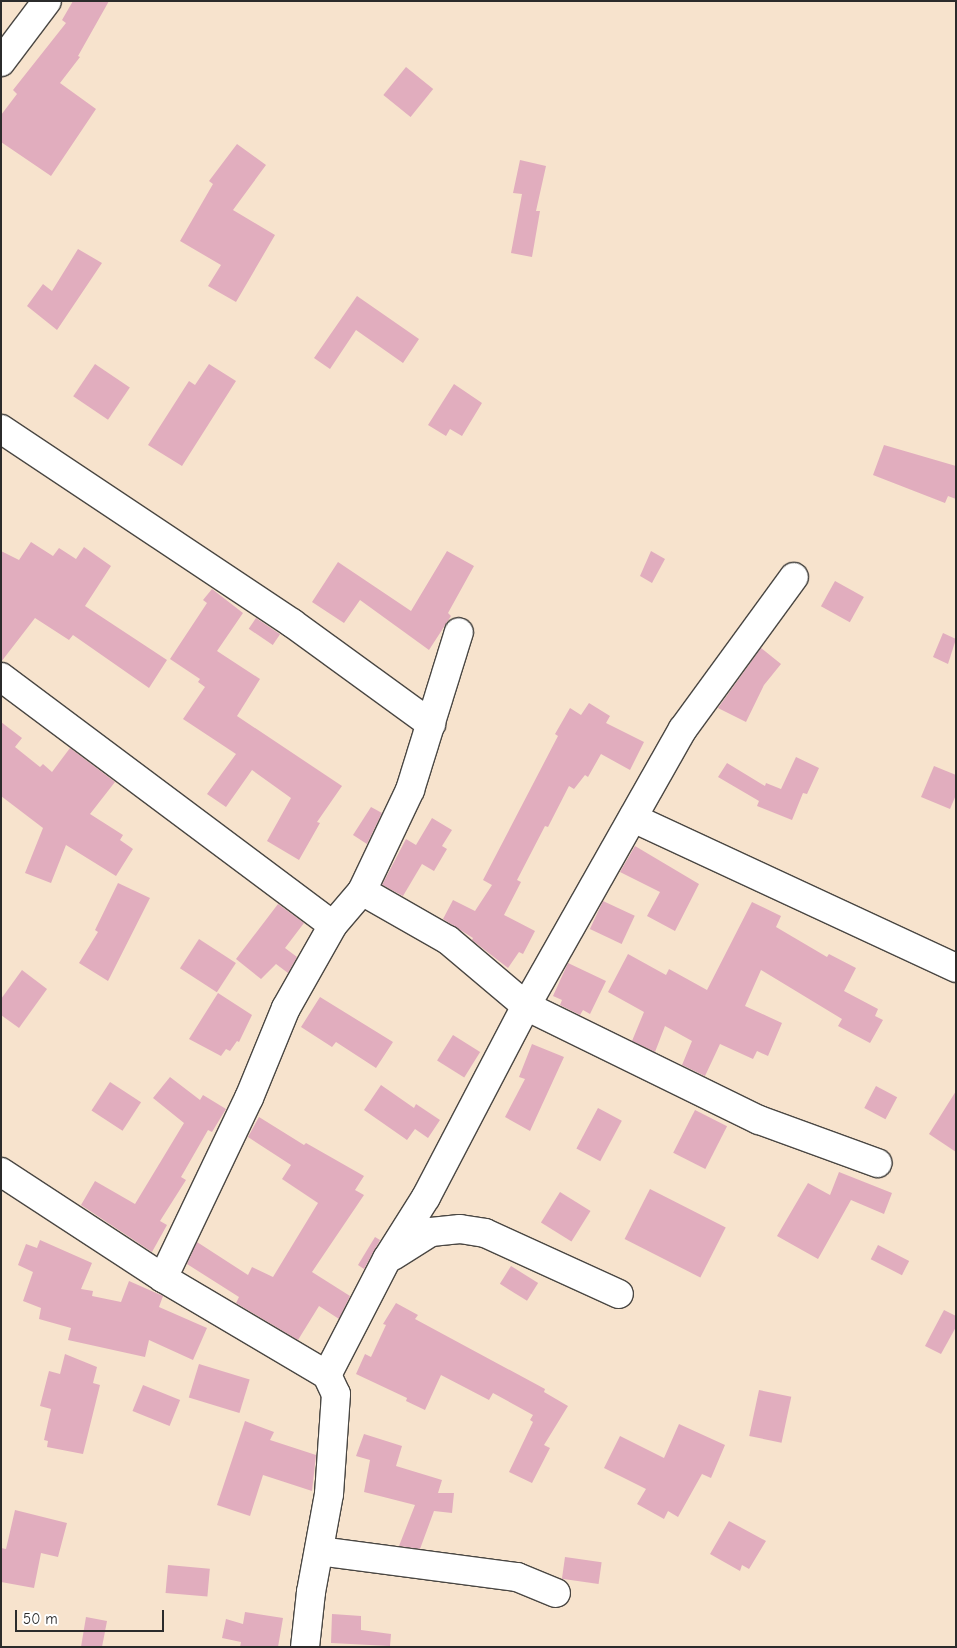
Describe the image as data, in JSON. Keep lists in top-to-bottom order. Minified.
{"scale_bar":"50 m"}
